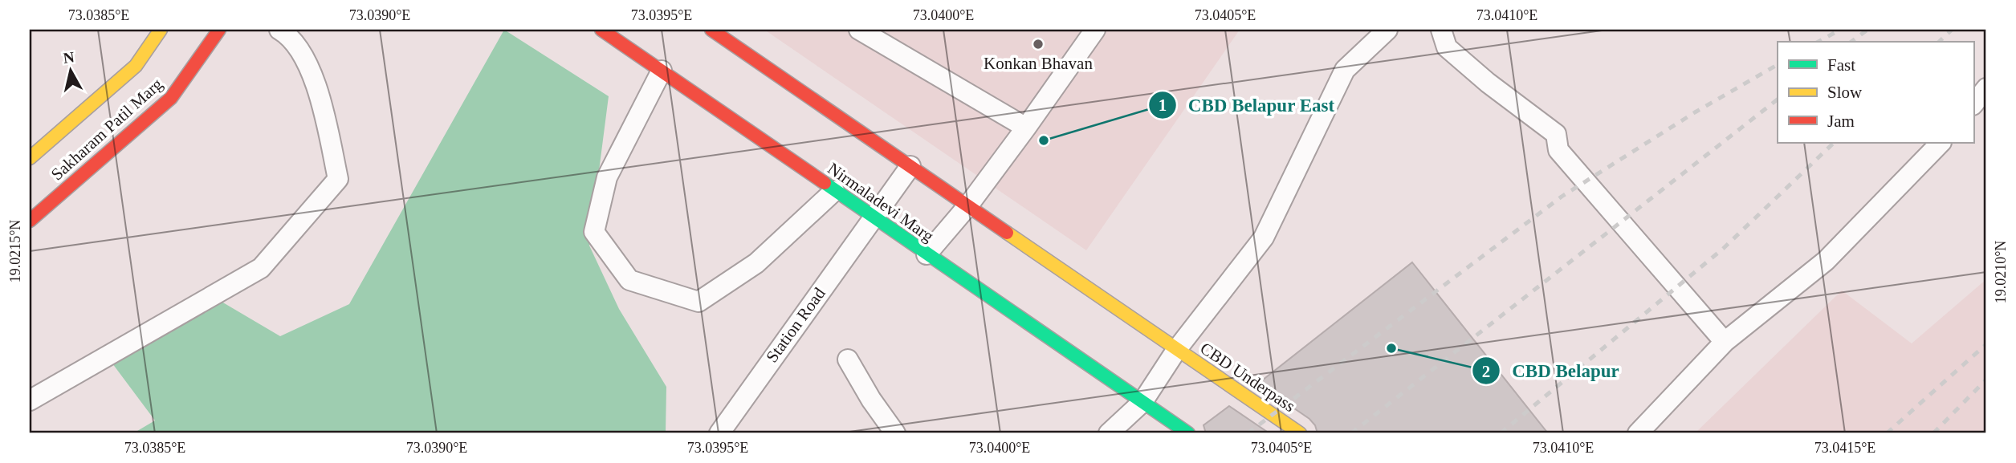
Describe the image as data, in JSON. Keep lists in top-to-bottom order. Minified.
{"streets":{"main road":["Sakharam Patil Marg","Nirmaladevi Marg","CBD Underpass"],"lane":["Station Road"]},"crossings":[["Nirmaladevi Marg","Station Road"]],"places":["Konkan Bhavan","CBD Belapur East","CBD Belapur"],"legend":["Fast","Slow","Jam"],"north":"top","coordinates":["73.0385°E","73.0390°E","73.0395°E","73.0400°E","73.0405°E","73.0410°E","19.0215°N","19.0210°N","73.0415°E"]}
